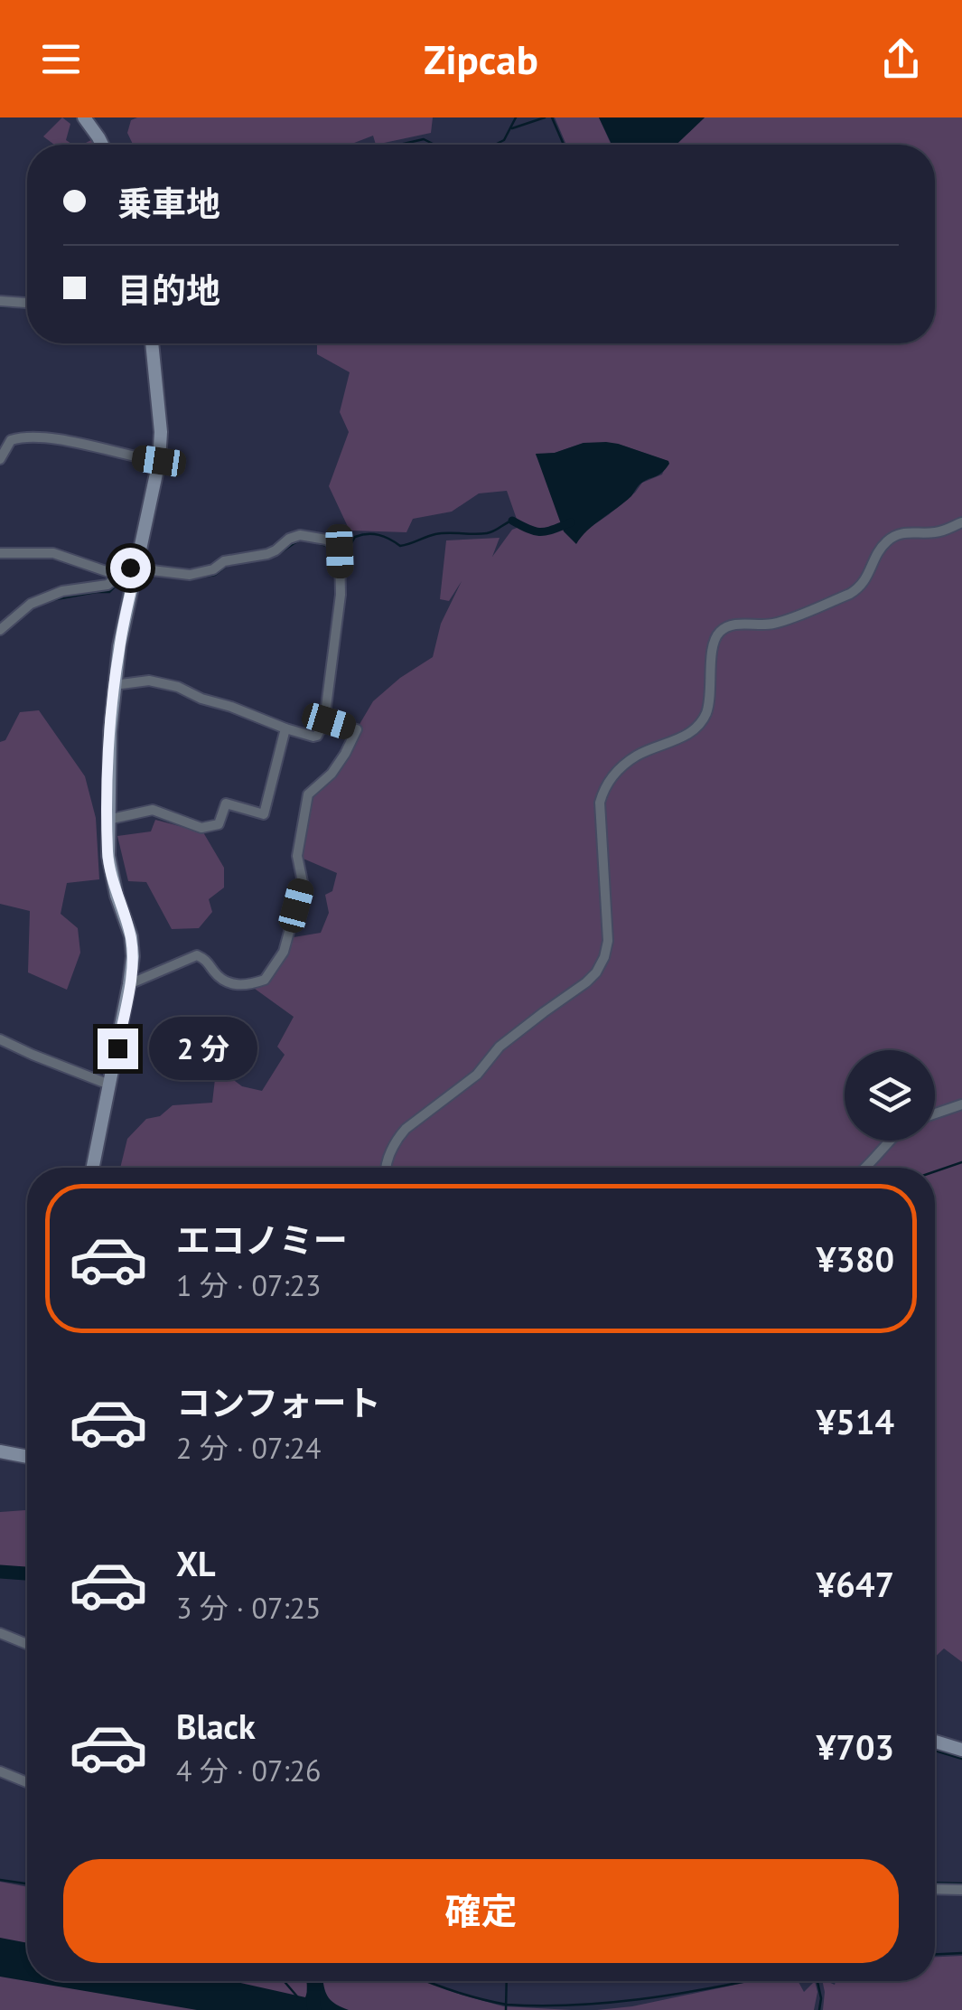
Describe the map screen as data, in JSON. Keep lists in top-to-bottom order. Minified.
{"page":{"header":"Zipcab","banner":["乗車地","目的地"],"bubble":"2 分","list":[{"name":"エコノミー","note":"1 分 · 07:23","value":"¥380"},{"name":"コンフォート","note":"2 分 · 07:24","value":"¥514"},{"name":"XL","note":"3 分 · 07:25","value":"¥647"},{"name":"Black","note":"4 分 · 07:26","value":"¥703"}],"buttons":"確定"}}
